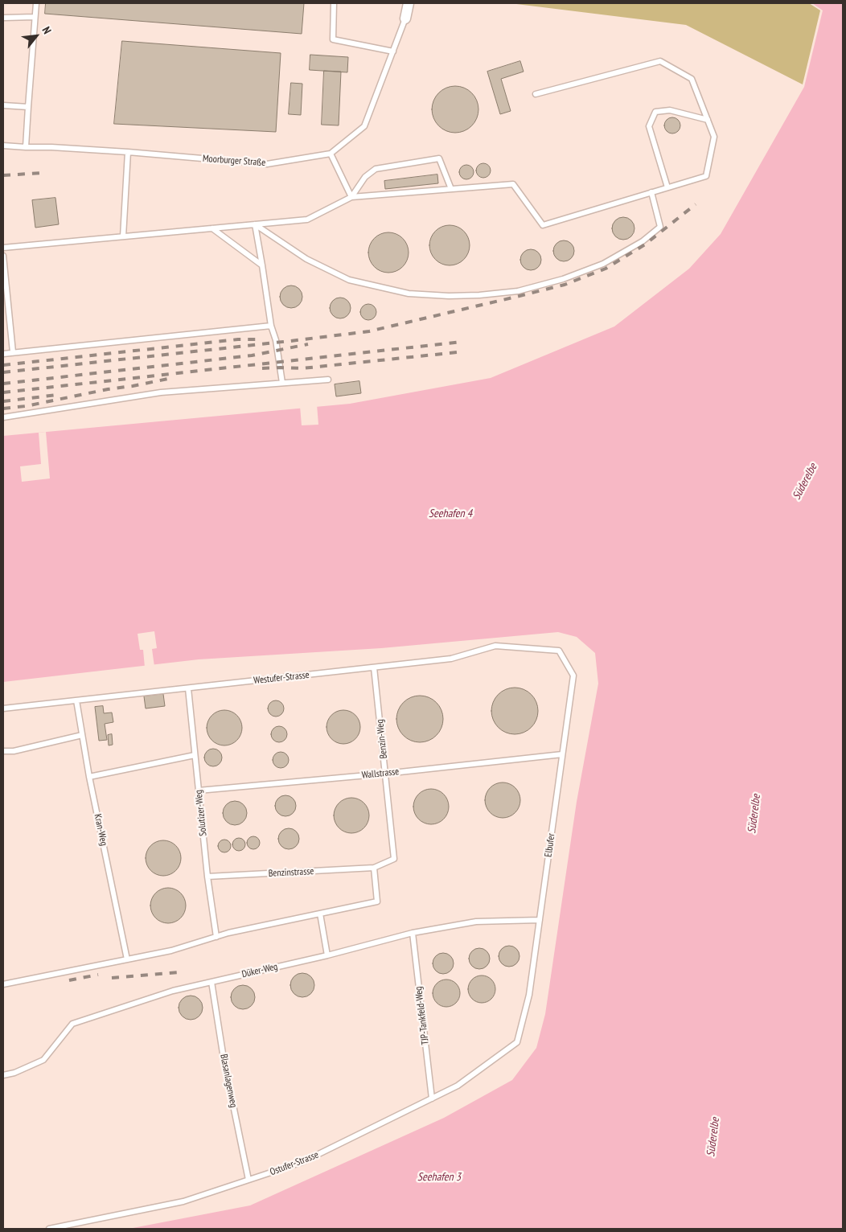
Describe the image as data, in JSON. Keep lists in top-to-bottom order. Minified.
{"streets":{"lane":["Moorburger Straße","Westufer-Strasse","Benzin-Weg","Wallstrasse","Solutizer-Weg","Kran-Weg","Elbufer","Benzinstrasse","Düker-Weg","TJP-Tankfeld-Weg","Blasanlagenweg","Ostufer-Strasse"]},"crossings":[["Westufer-Strasse","Benzin-Weg"],["Westufer-Strasse","Solutizer-Weg"],["Westufer-Strasse","Kran-Weg"],["Westufer-Strasse","Elbufer"],["Benzin-Weg","Wallstrasse"],["Benzin-Weg","Benzinstrasse"],["Wallstrasse","Solutizer-Weg"],["Wallstrasse","Elbufer"],["Solutizer-Weg","Benzinstrasse"],["Elbufer","Düker-Weg"],["Elbufer","Ostufer-Strasse"],["Düker-Weg","TJP-Tankfeld-Weg"],["Düker-Weg","Blasanlagenweg"],["TJP-Tankfeld-Weg","Ostufer-Strasse"],["Blasanlagenweg","Ostufer-Strasse"]],"water":["Süderelbe","Seehafen 4","Seehafen 3"],"north":"top right"}
